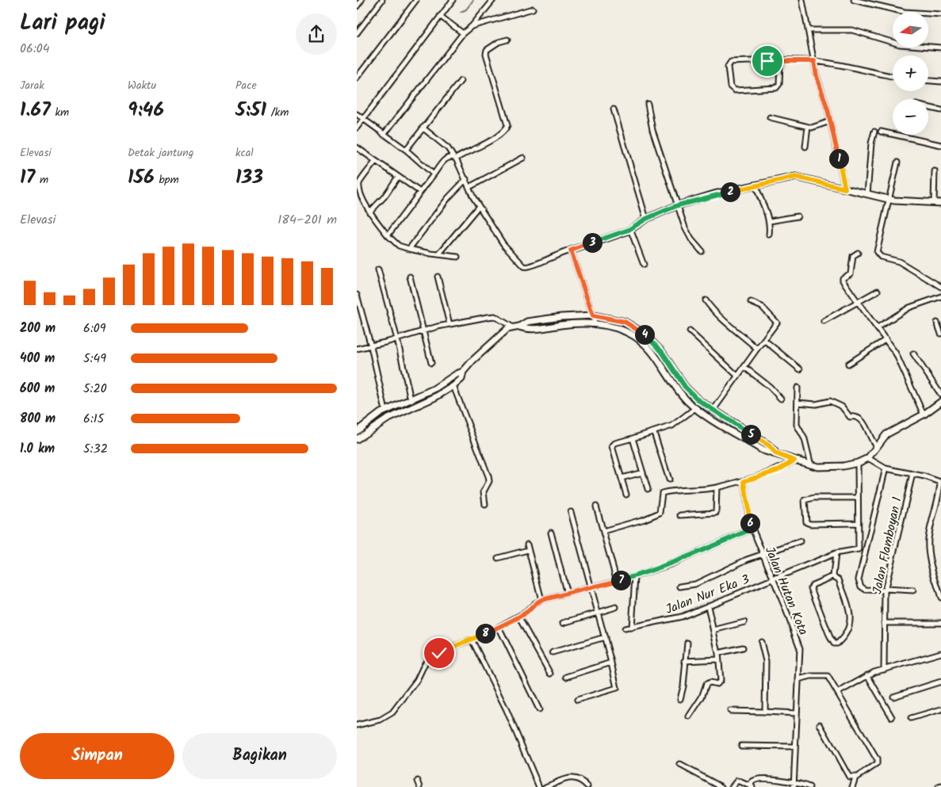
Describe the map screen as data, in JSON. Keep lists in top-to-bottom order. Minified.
{"streets":{"street":["Jalan Flamboyan 1","Jalan Hutan Kota","Jalan Nur Eka 3"]},"crossings":[["Jalan Hutan Kota","Jalan Nur Eka 3"]],"north":"left","page":{"heading":["Lari pagi","06:04"],"map_buttons":["+","−"],"stats":[["Jarak","1.67 km"],["Waktu","9:46"],["Pace","5:51 /km"],["Elevasi","17 m"],["Detak jantung","156 bpm"],["kcal","133"]],"pins":["1","2","3","4","5","6","7","8"],"chart":["Elevasi","184–201 m"],"list":[{"name":"200 m","note":"6:09"},{"name":"400 m","note":"5:49"},{"name":"600 m","note":"5:20"},{"name":"800 m","note":"6:15"},{"name":"1.0 km","note":"5:32"}],"buttons":["Simpan","Bagikan"]}}
